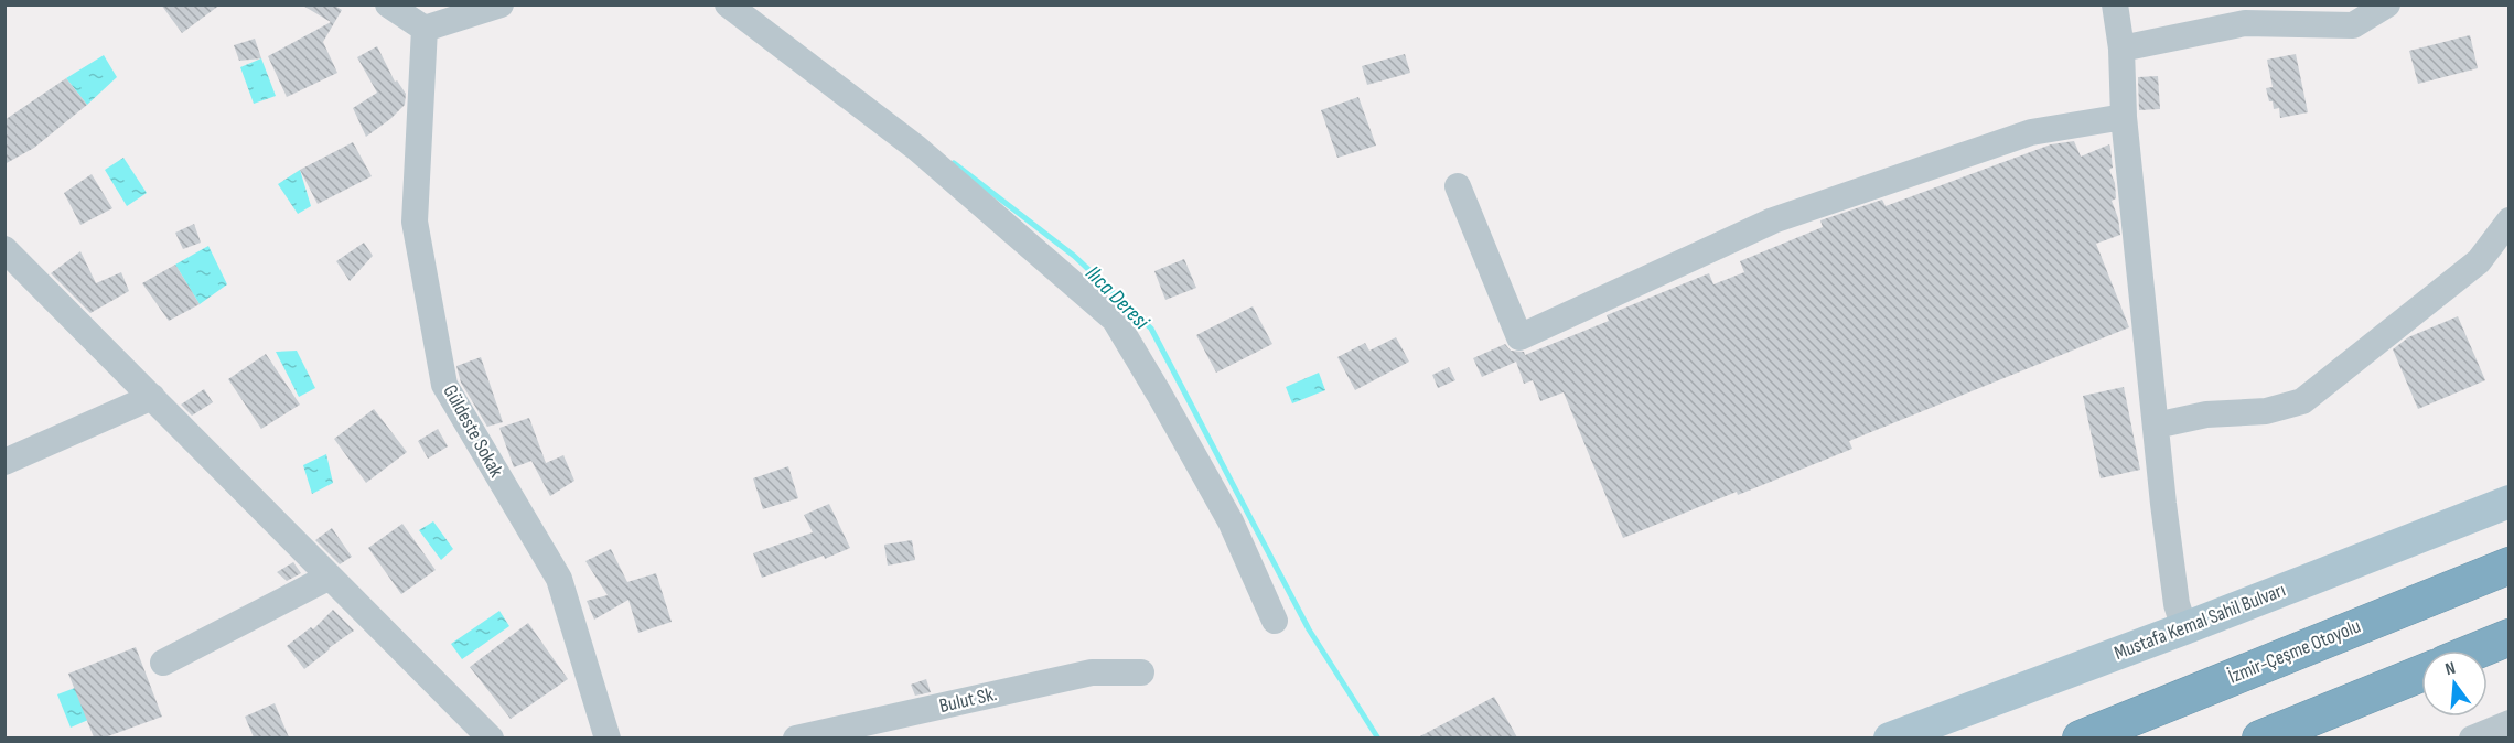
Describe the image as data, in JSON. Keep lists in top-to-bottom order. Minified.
{"streets":{"highway":["İzmir-Çeşme Otoyolu"],"main road":["Mustafa Kemal Sahil Bulvarı"],"street":["Güldeste Sokak","Bulut Sk."]},"water":["Ilıca Deresi"],"north":"top"}
